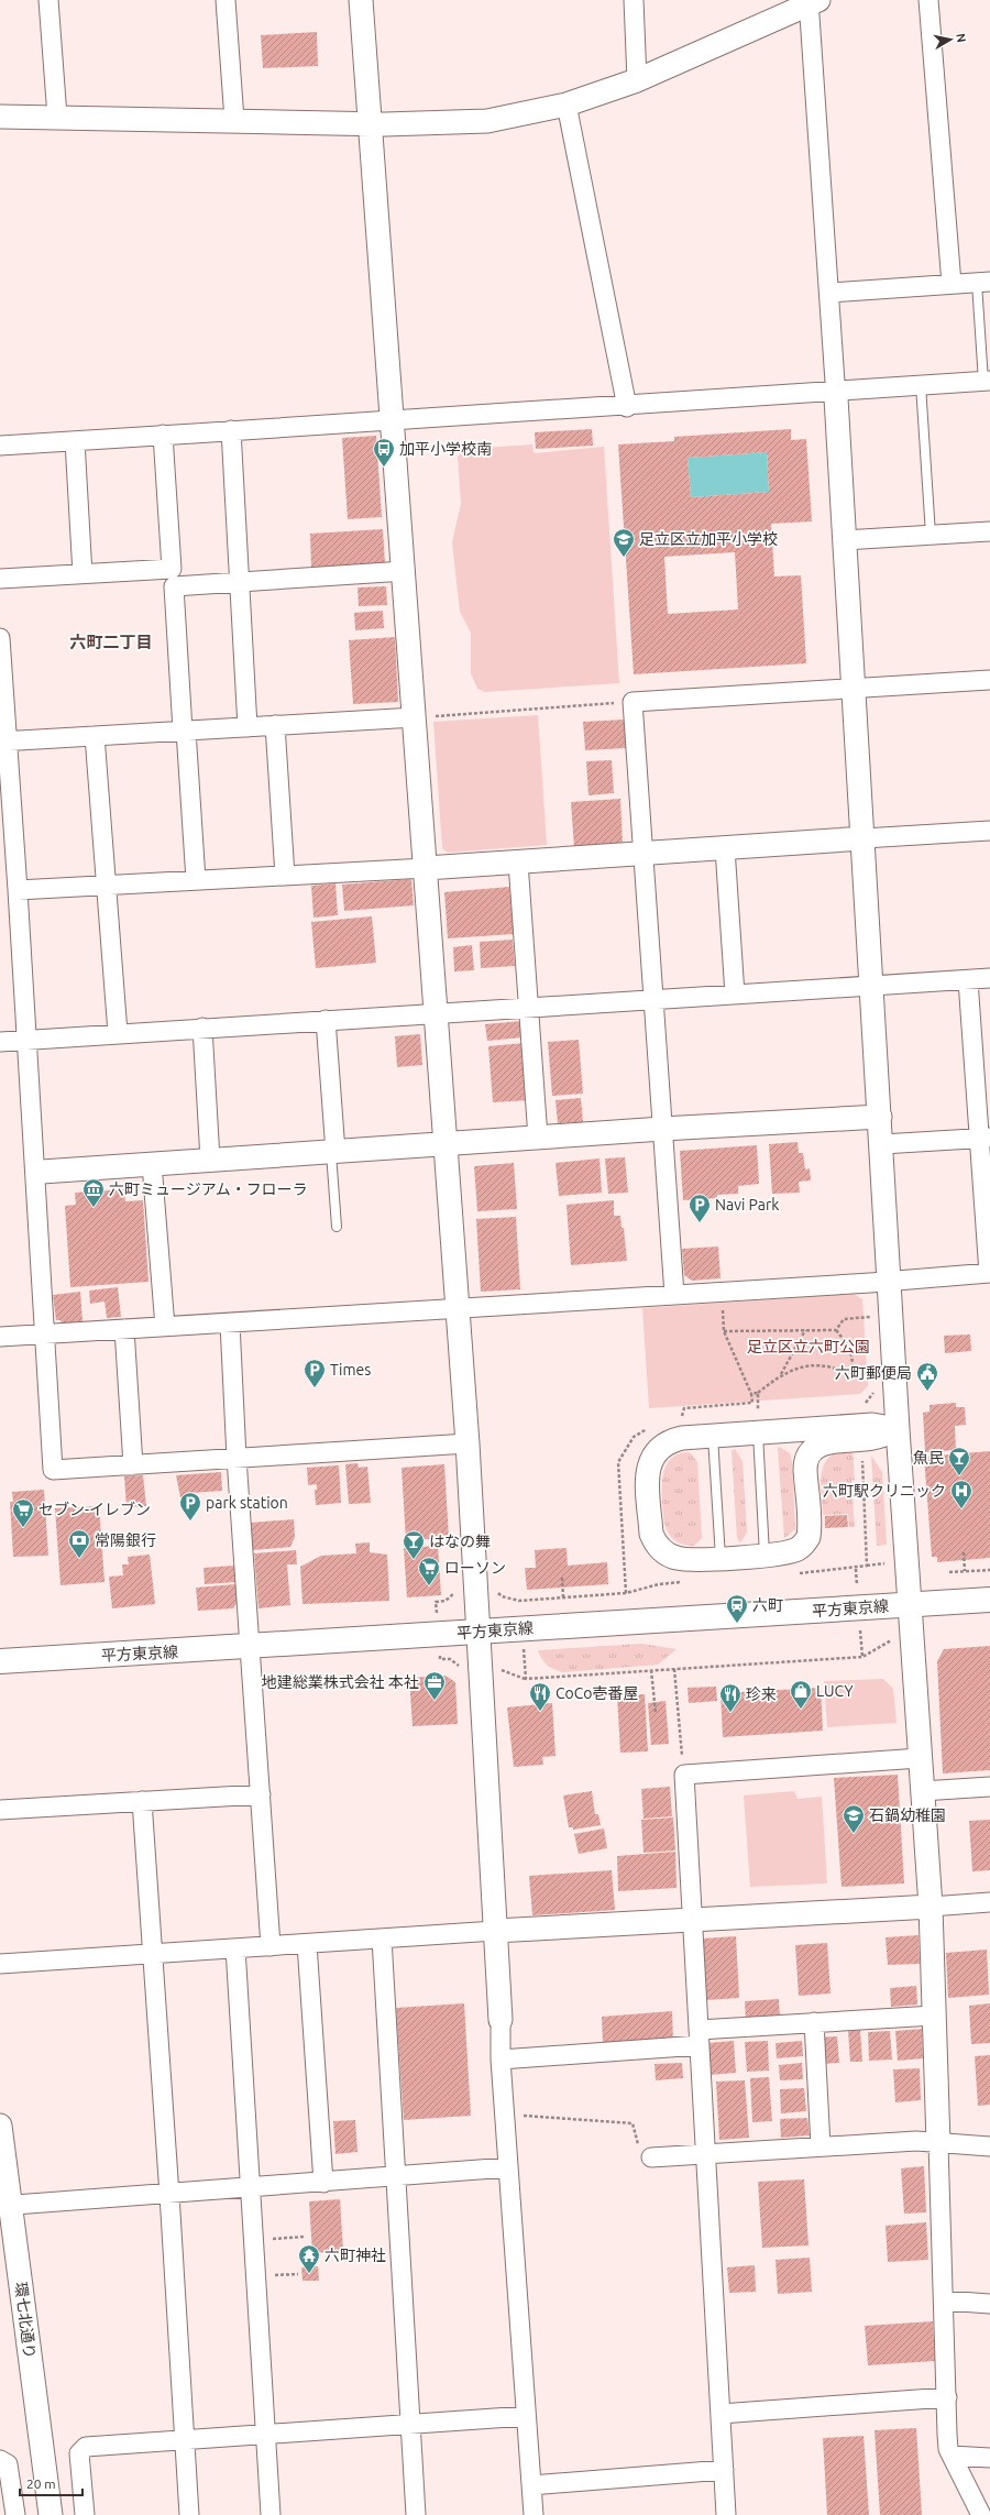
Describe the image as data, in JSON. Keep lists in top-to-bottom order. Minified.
{"streets":{"main road":["平方東京線"],"street":["環七北通り"]},"districts":["六町二丁目"],"parks":["足立区立六町公園"],"places":{"bus stop":["加平小学校南"],"school or university":["足立区立加平小学校","石鍋幼稚園"],"museum":["六町ミュージアム・フローラ"],"parking":["Navi Park","Times","park station"],"public building":["六町郵便局"],"bar":["魚民","はなの舞"],"hospital":["六町駅クリニック"],"supermarket":["セブン-イレブン","ローソン"],"bank":["常陽銀行"],"station":["六町"],"office":["地建総業株式会社 本社"],"shop":["LUCY"],"restaurant":["CoCo壱番屋","珍来"],"temple":["六町神社"]},"scale_bar":"20 m","north":"right"}
